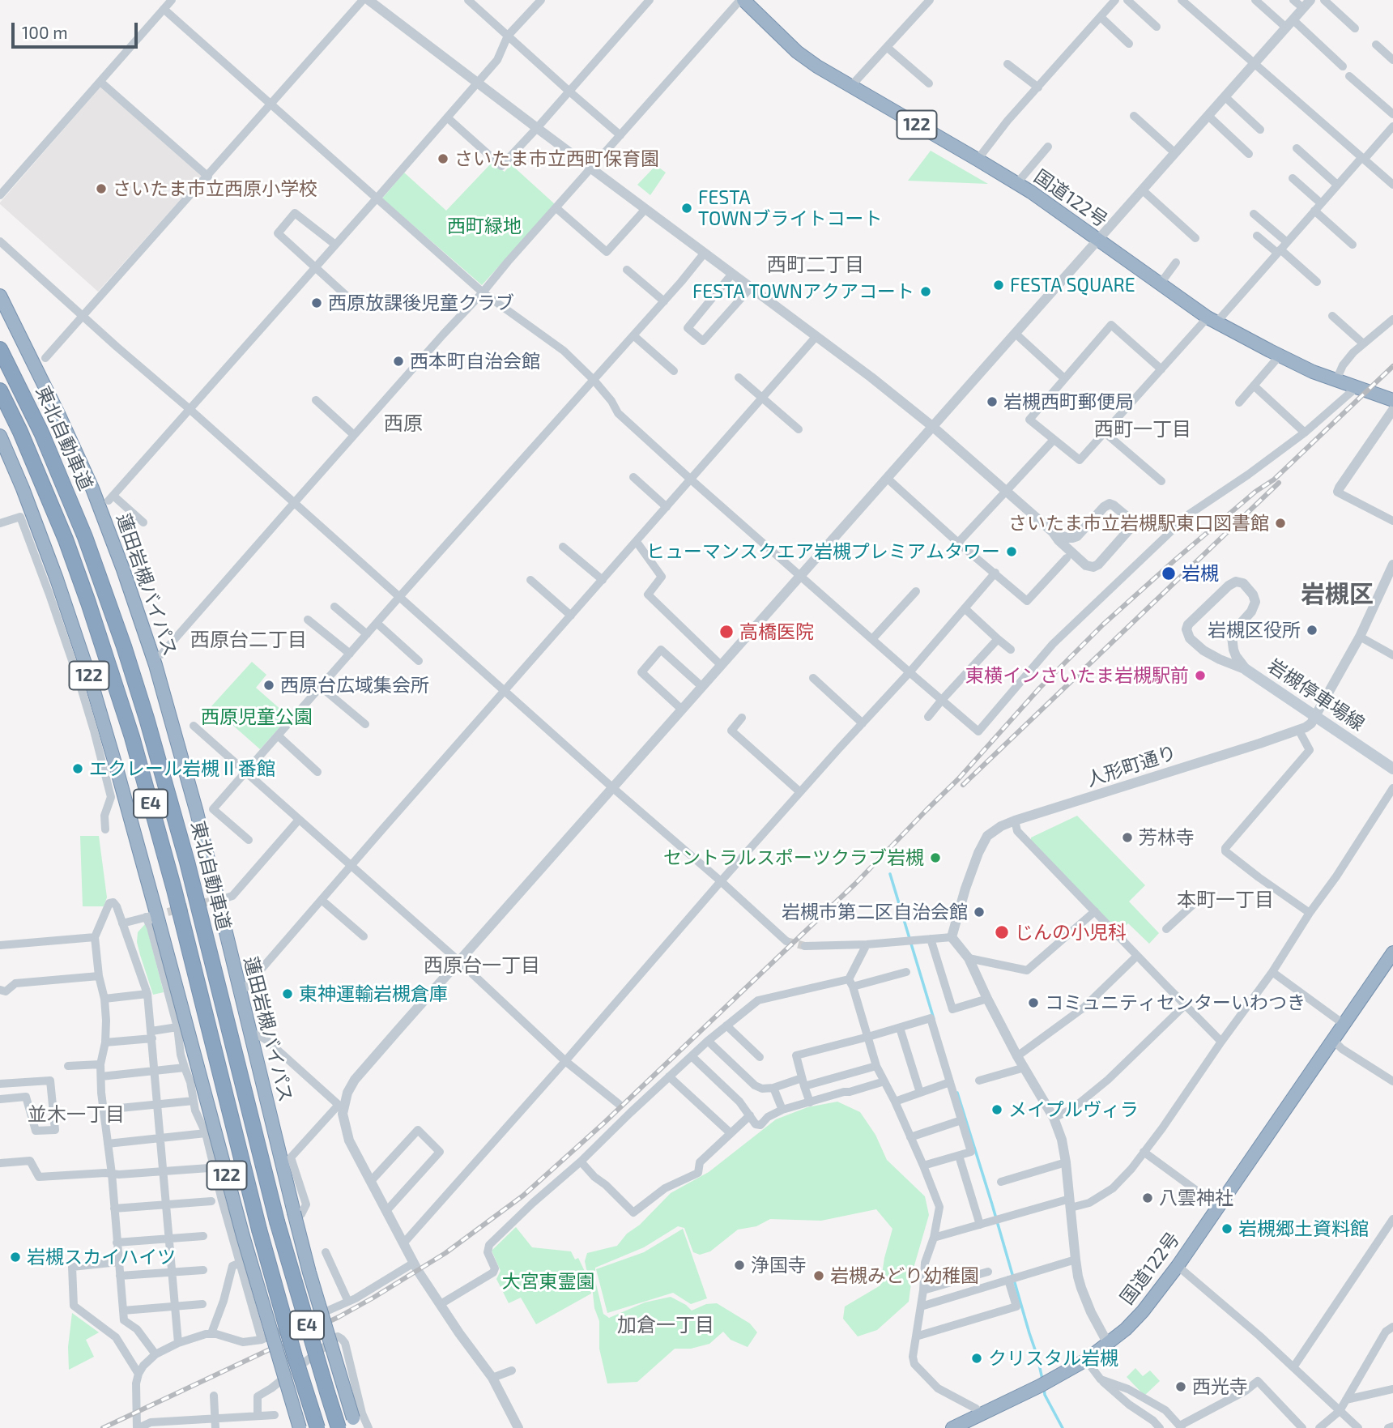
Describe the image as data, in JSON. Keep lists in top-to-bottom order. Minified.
{"streets":{"highway":["122","国道122号","東北自動車道","蓮田岩槻バイパス","E4"],"main road":["岩槻停車場線"],"street":["人形町通り"]},"districts":["西町二丁目","西原","西町一丁目","岩槻区","西原台二丁目","本町一丁目","西原台一丁目","並木一丁目","加倉一丁目"],"parks":["西町緑地","西原児童公園","大宮東霊園"],"places":["さいたま市立西町保育園","さいたま市立西原小学校","FESTA TOWNブライトコート","FESTA SQUARE","FESTA TOWNアクアコート","西原放課後児童クラブ","西本町自治会館","岩槻西町郵便局","さいたま市立岩槻駅東口図書館","ヒューマンスクエア岩槻プレミアムタワー","岩槻","岩槻区役所","高橋医院","東横インさいたま岩槻駅前","西原台広域集会所","エクレール岩槻Ⅱ番館","芳林寺","セントラルスポーツクラブ岩槻","岩槻市第二区自治会館","じんの小児科","東神運輸岩槻倉庫","コミュニティセンターいわつき","メイプルヴィラ","八雲神社","岩槻郷土資料館","岩槻スカイハイツ","浄国寺","岩槻みどり幼稚園","クリスタル岩槻","西光寺"],"scale_bar":"100 m"}
